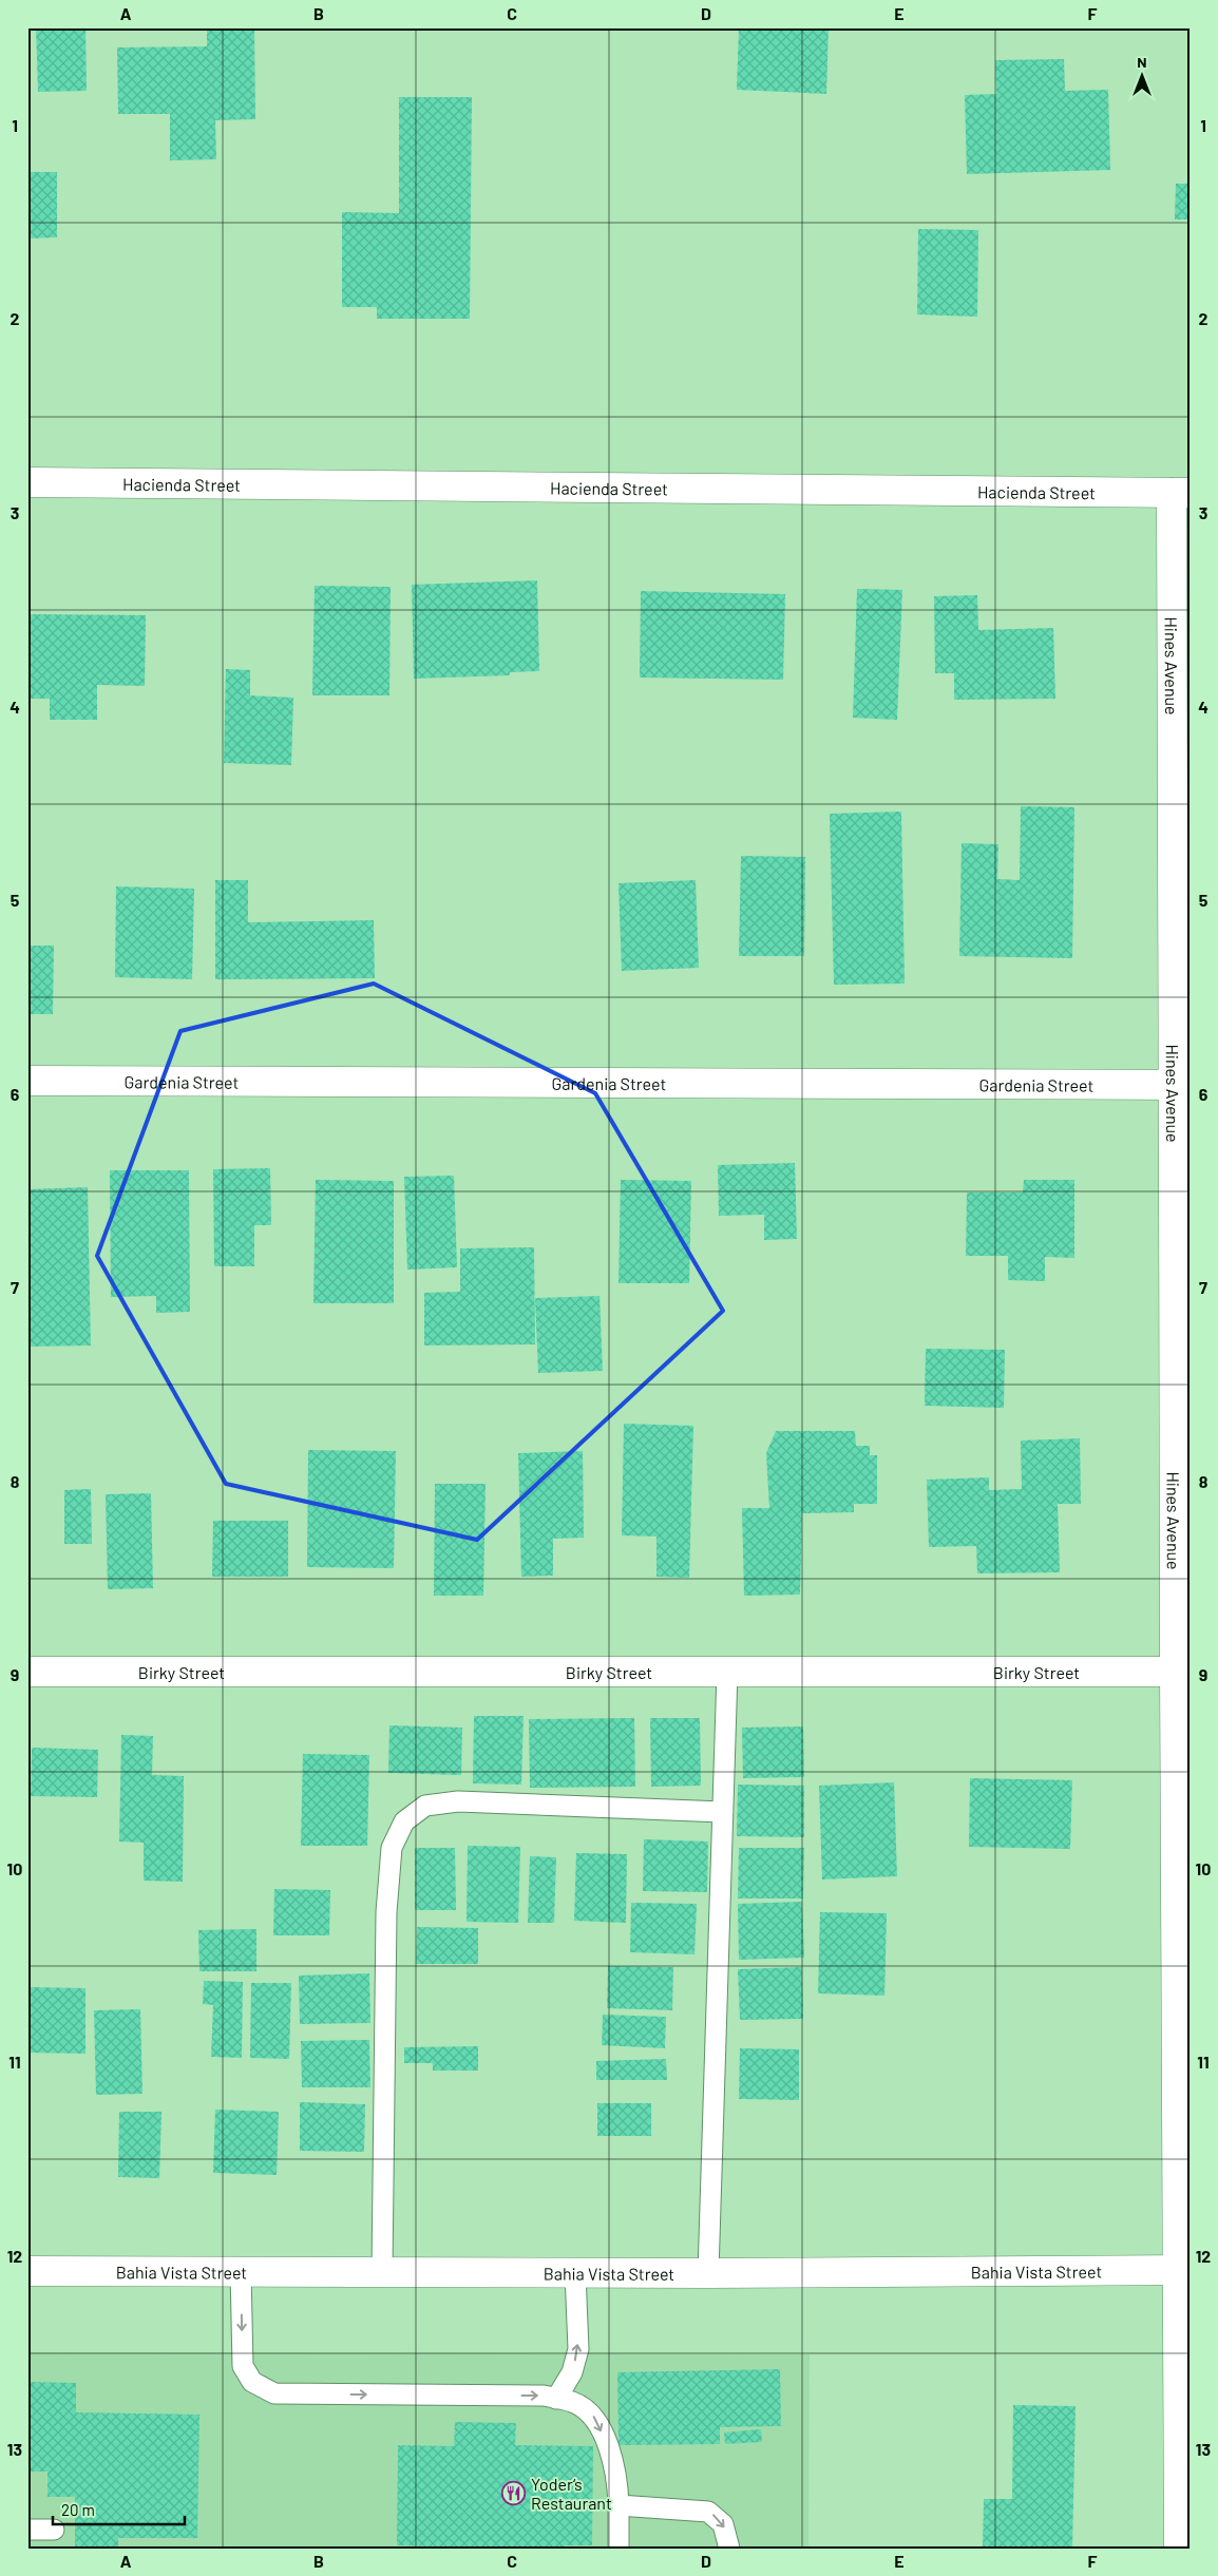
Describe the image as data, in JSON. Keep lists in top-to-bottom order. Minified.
{"streets":{"street":["Hacienda Street","Hines Avenue","Gardenia Street","Birky Street","Bahia Vista Street"]},"crossings":[["Hacienda Street","Hines Avenue"],["Hines Avenue","Gardenia Street"],["Hines Avenue","Birky Street"],["Hines Avenue","Bahia Vista Street"]],"places":{"restaurant":["Yoder‘s Restaurant"]},"scale_bar":"20 m","north":"top","grid":{"columns":["A","B","C","D","E","F"],"rows":["1","2","3","4","5","6","7","8","9","10","11","12","13"]}}
